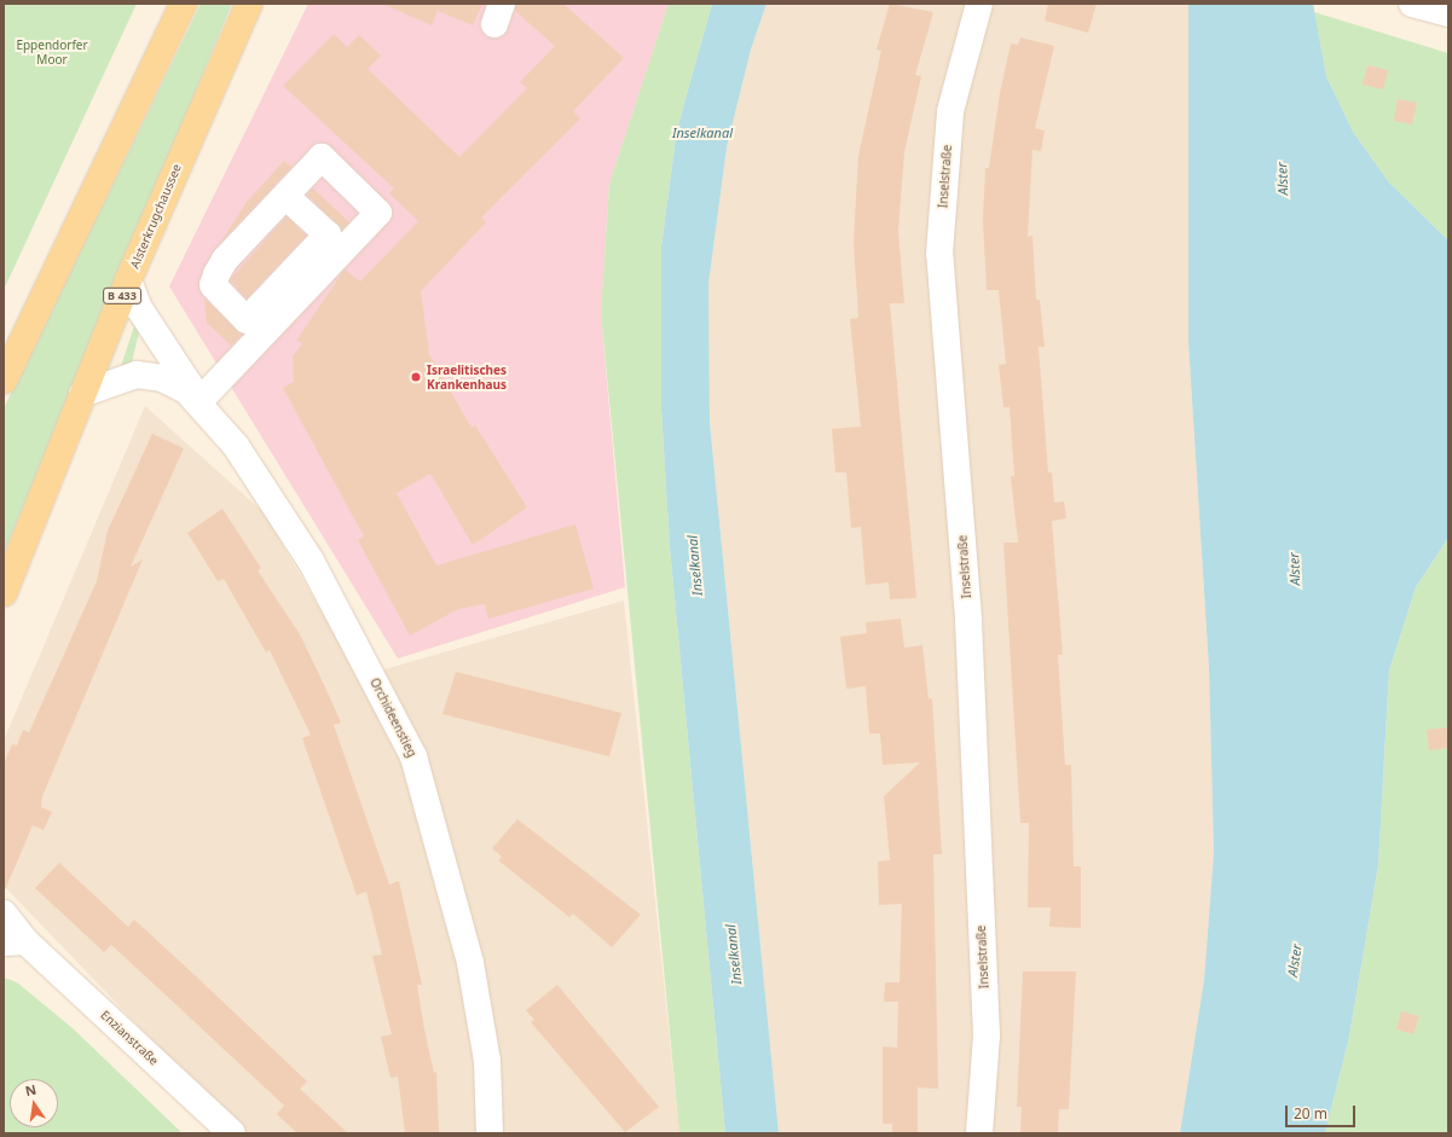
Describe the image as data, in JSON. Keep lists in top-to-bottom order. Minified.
{"streets":{"main road":["Alsterkrugchaussee","B 433"],"street":["Inselstraße","Orchideenstieg","Enzianstraße"]},"crossings":[["Alsterkrugchaussee","Orchideenstieg"]],"water":["Inselkanal","Alster"],"parks":["Eppendorfer Moor"],"places":["Israelitisches Krankenhaus"],"scale_bar":"20 m","north":"top"}
